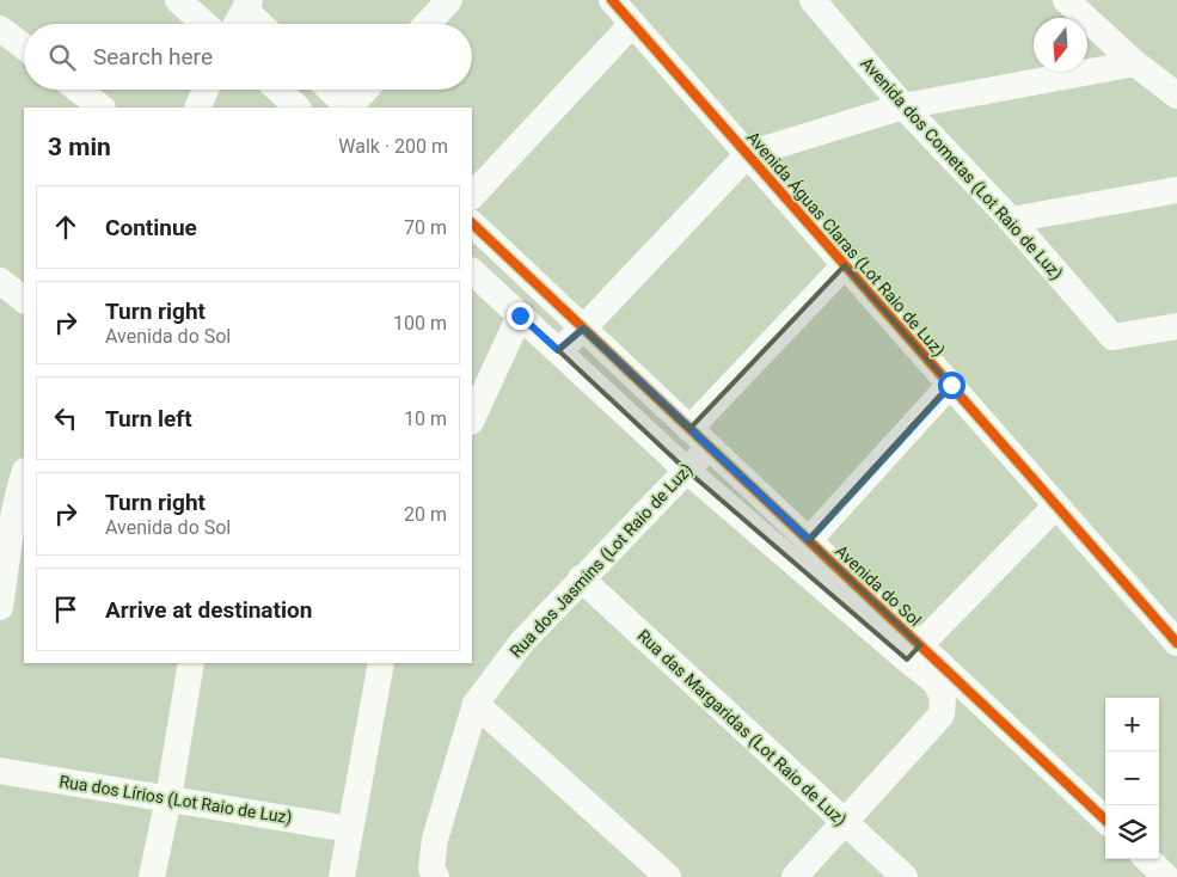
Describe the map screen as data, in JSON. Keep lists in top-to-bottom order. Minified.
{"streets":{"street":["Avenida dos Cometas (Lot Raio de Luz)","Avenida Águas Claras (Lot Raio de Luz)","Rua dos Jasmins (Lot Raio de Luz)","Avenida do Sol","Rua das Margaridas (Lot Raio de Luz)","Rua dos Lírios (Lot Raio de Luz)"]},"crossings":[["Avenida Águas Claras (Lot Raio de Luz)","Rua dos Jasmins (Lot Raio de Luz)"],["Rua dos Jasmins (Lot Raio de Luz)","Avenida do Sol"],["Rua dos Jasmins (Lot Raio de Luz)","Rua das Margaridas (Lot Raio de Luz)"]],"north":"bottom","page":{"search":"Search here","heading":["3 min","Walk · 200 m"],"list":[["Continue","70 m"],["Turn right","Avenida do Sol","100 m"],["Turn left","10 m"],["Turn right","Avenida do Sol","20 m"],"Arrive at destination"],"map_buttons":["+","−"]}}
